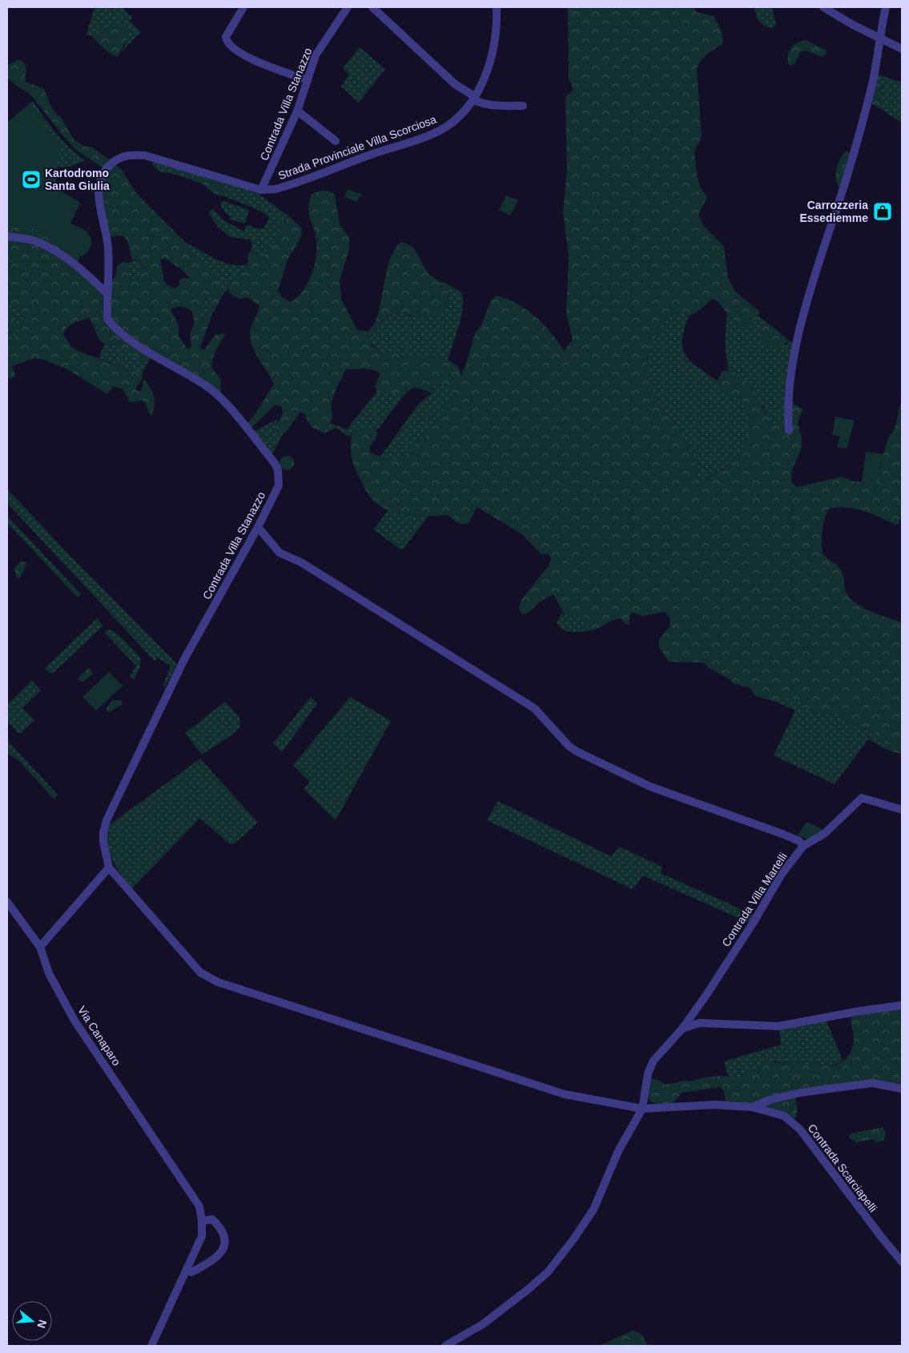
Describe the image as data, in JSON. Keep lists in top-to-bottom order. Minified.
{"streets":{"street":["Contrada Villa Stanazzo","Strada Provinciale Villa Scorciosa","Contrada Villa Martelli","Via Canaparo","Contrada Scarciapelli"]},"crossings":[["Contrada Villa Stanazzo","Strada Provinciale Villa Scorciosa"]],"places":{"sports":["Kartodromo Santa Giulia"],"shop":["Carrozzeria Essediemme"]},"north":"right"}
